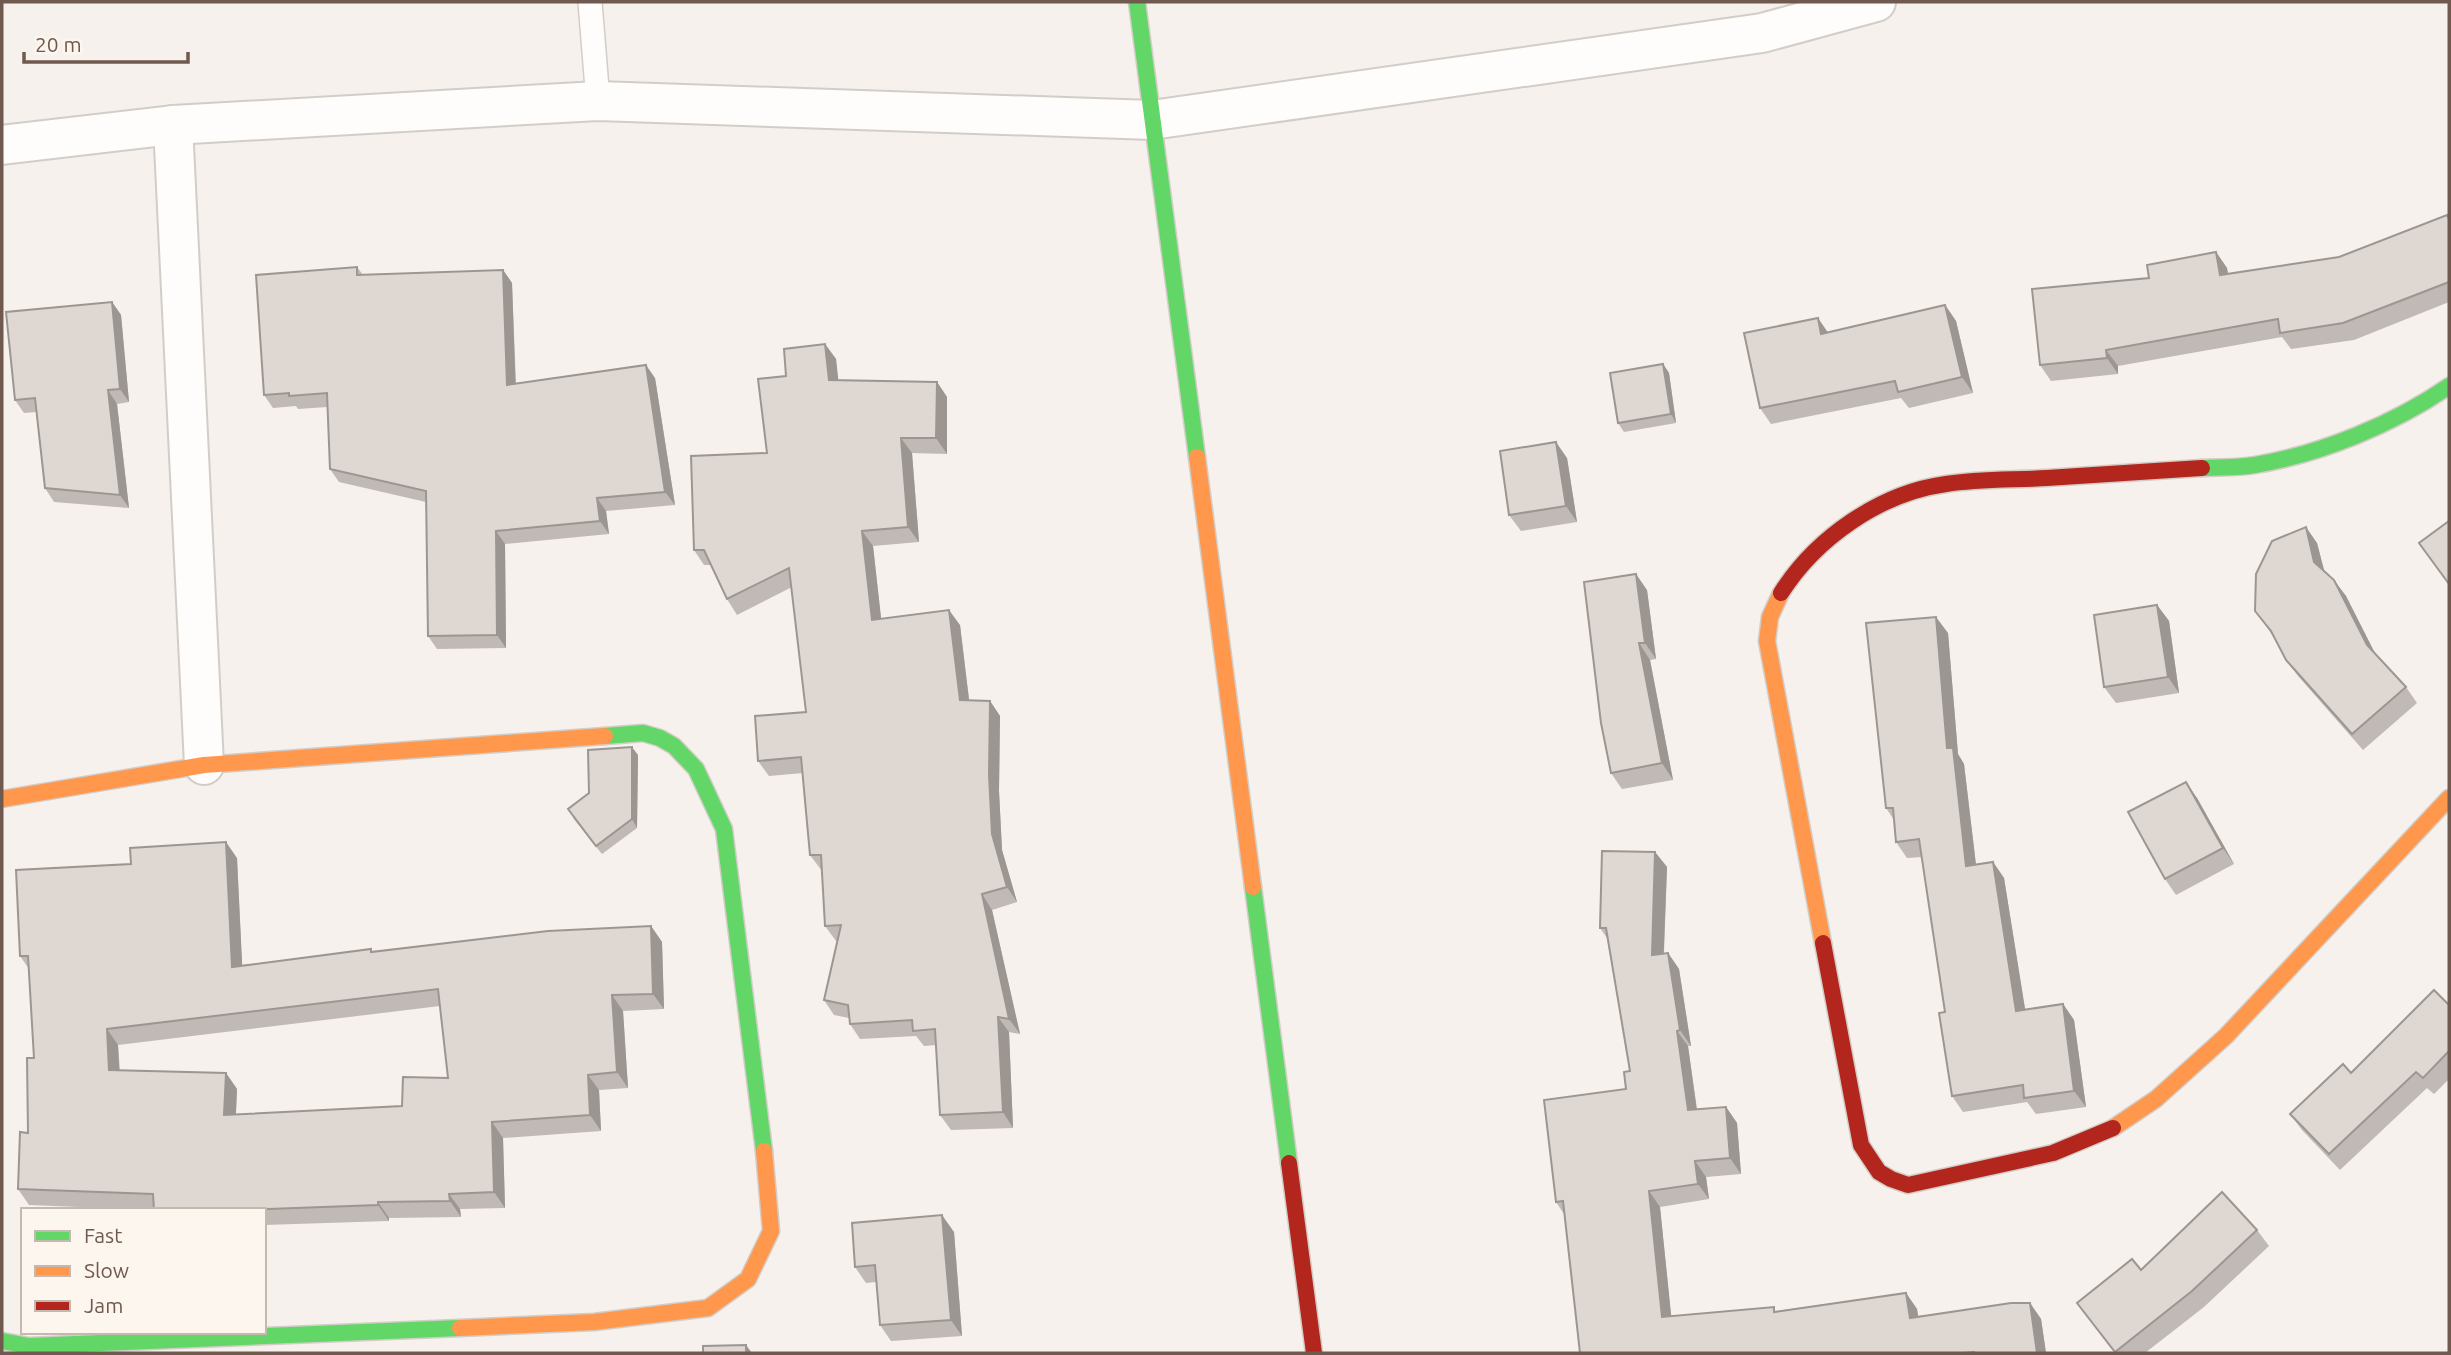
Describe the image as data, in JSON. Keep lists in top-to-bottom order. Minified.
{"legend":["Fast","Slow","Jam"],"scale_bar":"20 m"}
